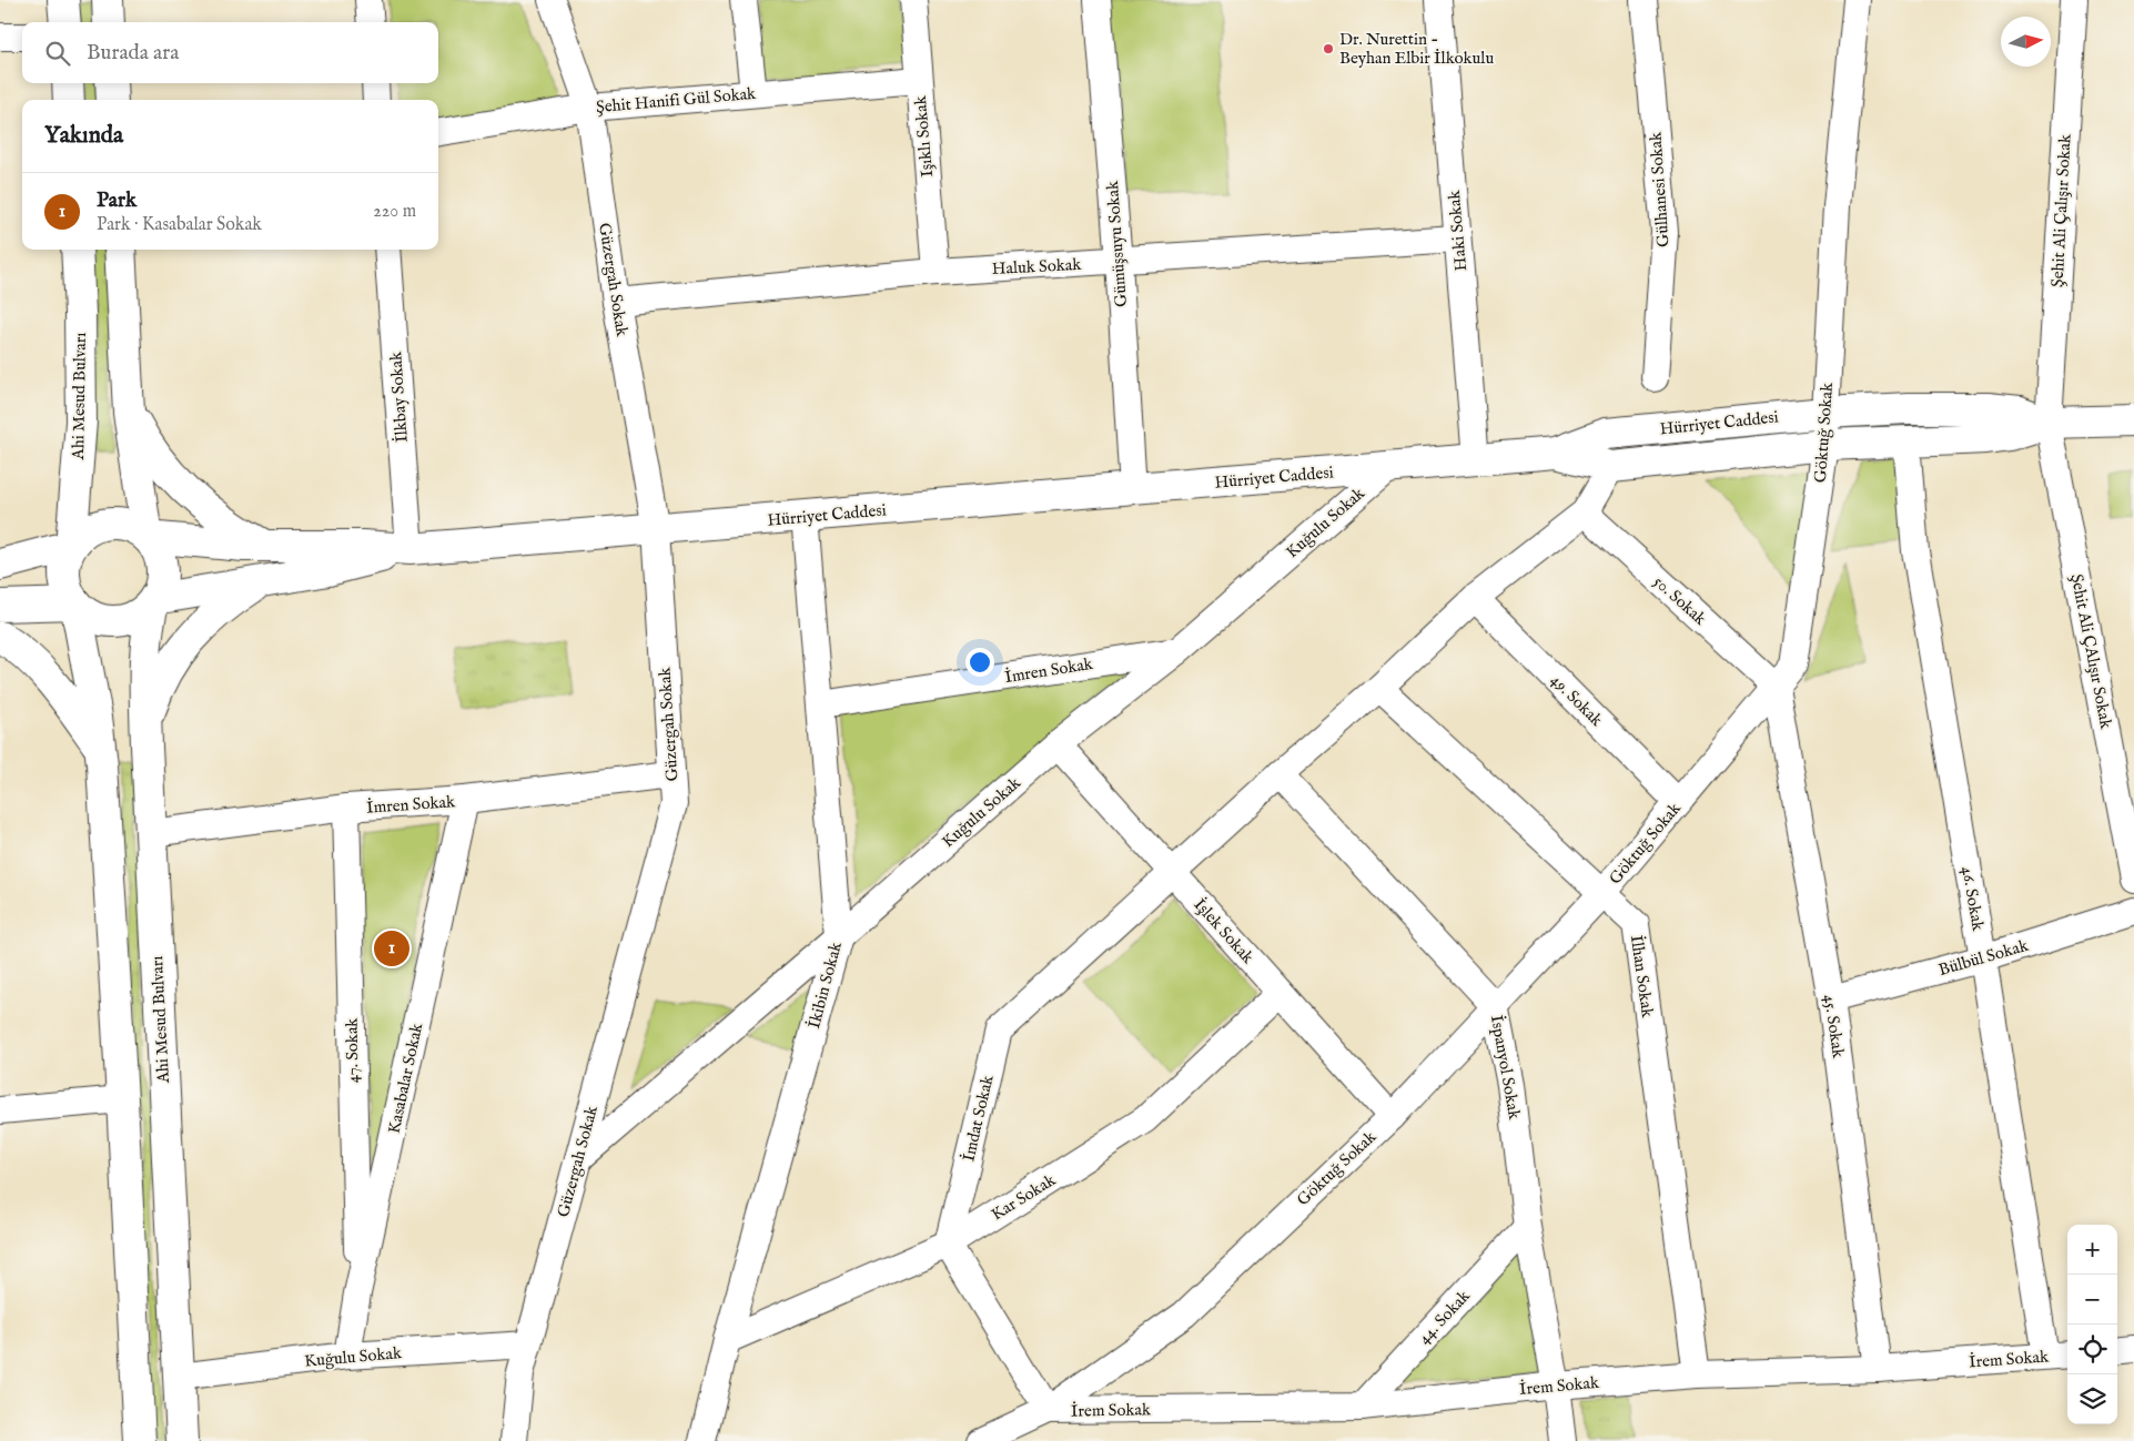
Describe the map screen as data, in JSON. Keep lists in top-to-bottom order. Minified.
{"streets":{"main road":["Ahi Mesud Bulvarı","Hürriyet Caddesi"],"street":["Şehit Hanifi Gül Sokak","Işıklı Sokak","Gülhanesi Sokak","Şehit Ali Çalışır Sokak","Haki Sokak","Gümüşsuyu Sokak","Haluk Sokak","Güzergah Sokak","İlkbay Sokak","Göktuğ Sokak","Kuğulu Sokak","50. Sokak","Şehit Ali ÇAlışır Sokak","İmren Sokak","49. Sokak","46. Sokak","İşlek Sokak","Bülbül Sokak","İlhan Sokak","İkibin Sokak","45. Sokak","47. Sokak","İspanyol Sokak","Kasabalar Sokak","İmdat Sokak","Kar Sokak","44. Sokak","İrem Sokak"]},"crossings":[["Şehit Hanifi Gül Sokak","Işıklı Sokak"],["Şehit Hanifi Gül Sokak","Güzergah Sokak"],["Işıklı Sokak","Haluk Sokak"],["Şehit Ali Çalışır Sokak","Hürriyet Caddesi"],["Şehit Ali Çalışır Sokak","Şehit Ali ÇAlışır Sokak"],["Haki Sokak","Haluk Sokak"],["Haki Sokak","Hürriyet Caddesi"],["Gümüşsuyu Sokak","Haluk Sokak"],["Gümüşsuyu Sokak","Hürriyet Caddesi"],["Haluk Sokak","Güzergah Sokak"],["Güzergah Sokak","Hürriyet Caddesi"],["Güzergah Sokak","Kuğulu Sokak"],["Güzergah Sokak","İmren Sokak"],["Ahi Mesud Bulvarı","Kuğulu Sokak"],["Ahi Mesud Bulvarı","İmren Sokak"],["İlkbay Sokak","Hürriyet Caddesi"],["Hürriyet Caddesi","Göktuğ Sokak"],["Hürriyet Caddesi","Kuğulu Sokak"],["Hürriyet Caddesi","Şehit Ali ÇAlışır Sokak"],["Hürriyet Caddesi","İkibin Sokak"],["Göktuğ Sokak","50. Sokak"],["Göktuğ Sokak","49. Sokak"],["Göktuğ Sokak","İşlek Sokak"],["Göktuğ Sokak","İlhan Sokak"],["Göktuğ Sokak","45. Sokak"],["Göktuğ Sokak","İspanyol Sokak"],["Göktuğ Sokak","İrem Sokak"],["Kuğulu Sokak","İmren Sokak"],["Kuğulu Sokak","İşlek Sokak"],["Kuğulu Sokak","İkibin Sokak"],["Kuğulu Sokak","Kasabalar Sokak"],["50. Sokak","45. Sokak"],["50. Sokak","İmdat Sokak"],["İmren Sokak","İkibin Sokak"],["İmren Sokak","47. Sokak"],["İmren Sokak","Kasabalar Sokak"],["49. Sokak","İmdat Sokak"],["46. Sokak","Bülbül Sokak"],["46. Sokak","İrem Sokak"],["İşlek Sokak","İmdat Sokak"],["İşlek Sokak","Kar Sokak"],["Bülbül Sokak","45. Sokak"],["İlhan Sokak","İmdat Sokak"],["İlhan Sokak","İrem Sokak"],["İkibin Sokak","Kar Sokak"],["45. Sokak","İrem Sokak"],["47. Sokak","Kasabalar Sokak"],["İspanyol Sokak","İmdat Sokak"],["İspanyol Sokak","44. Sokak"],["İspanyol Sokak","İrem Sokak"],["İmdat Sokak","Kar Sokak"],["44. Sokak","İrem Sokak"]],"places":["Dr. Nurettin - Beyhan Elbir İlkokulu"],"north":"right","page":{"search":"Burada ara","heading":"Yakında","list":[{"mark":"1","name":"Park","note":"Park · Kasabalar Sokak","value":"220 m"}],"pins":"1","map_buttons":["+","−"]}}
